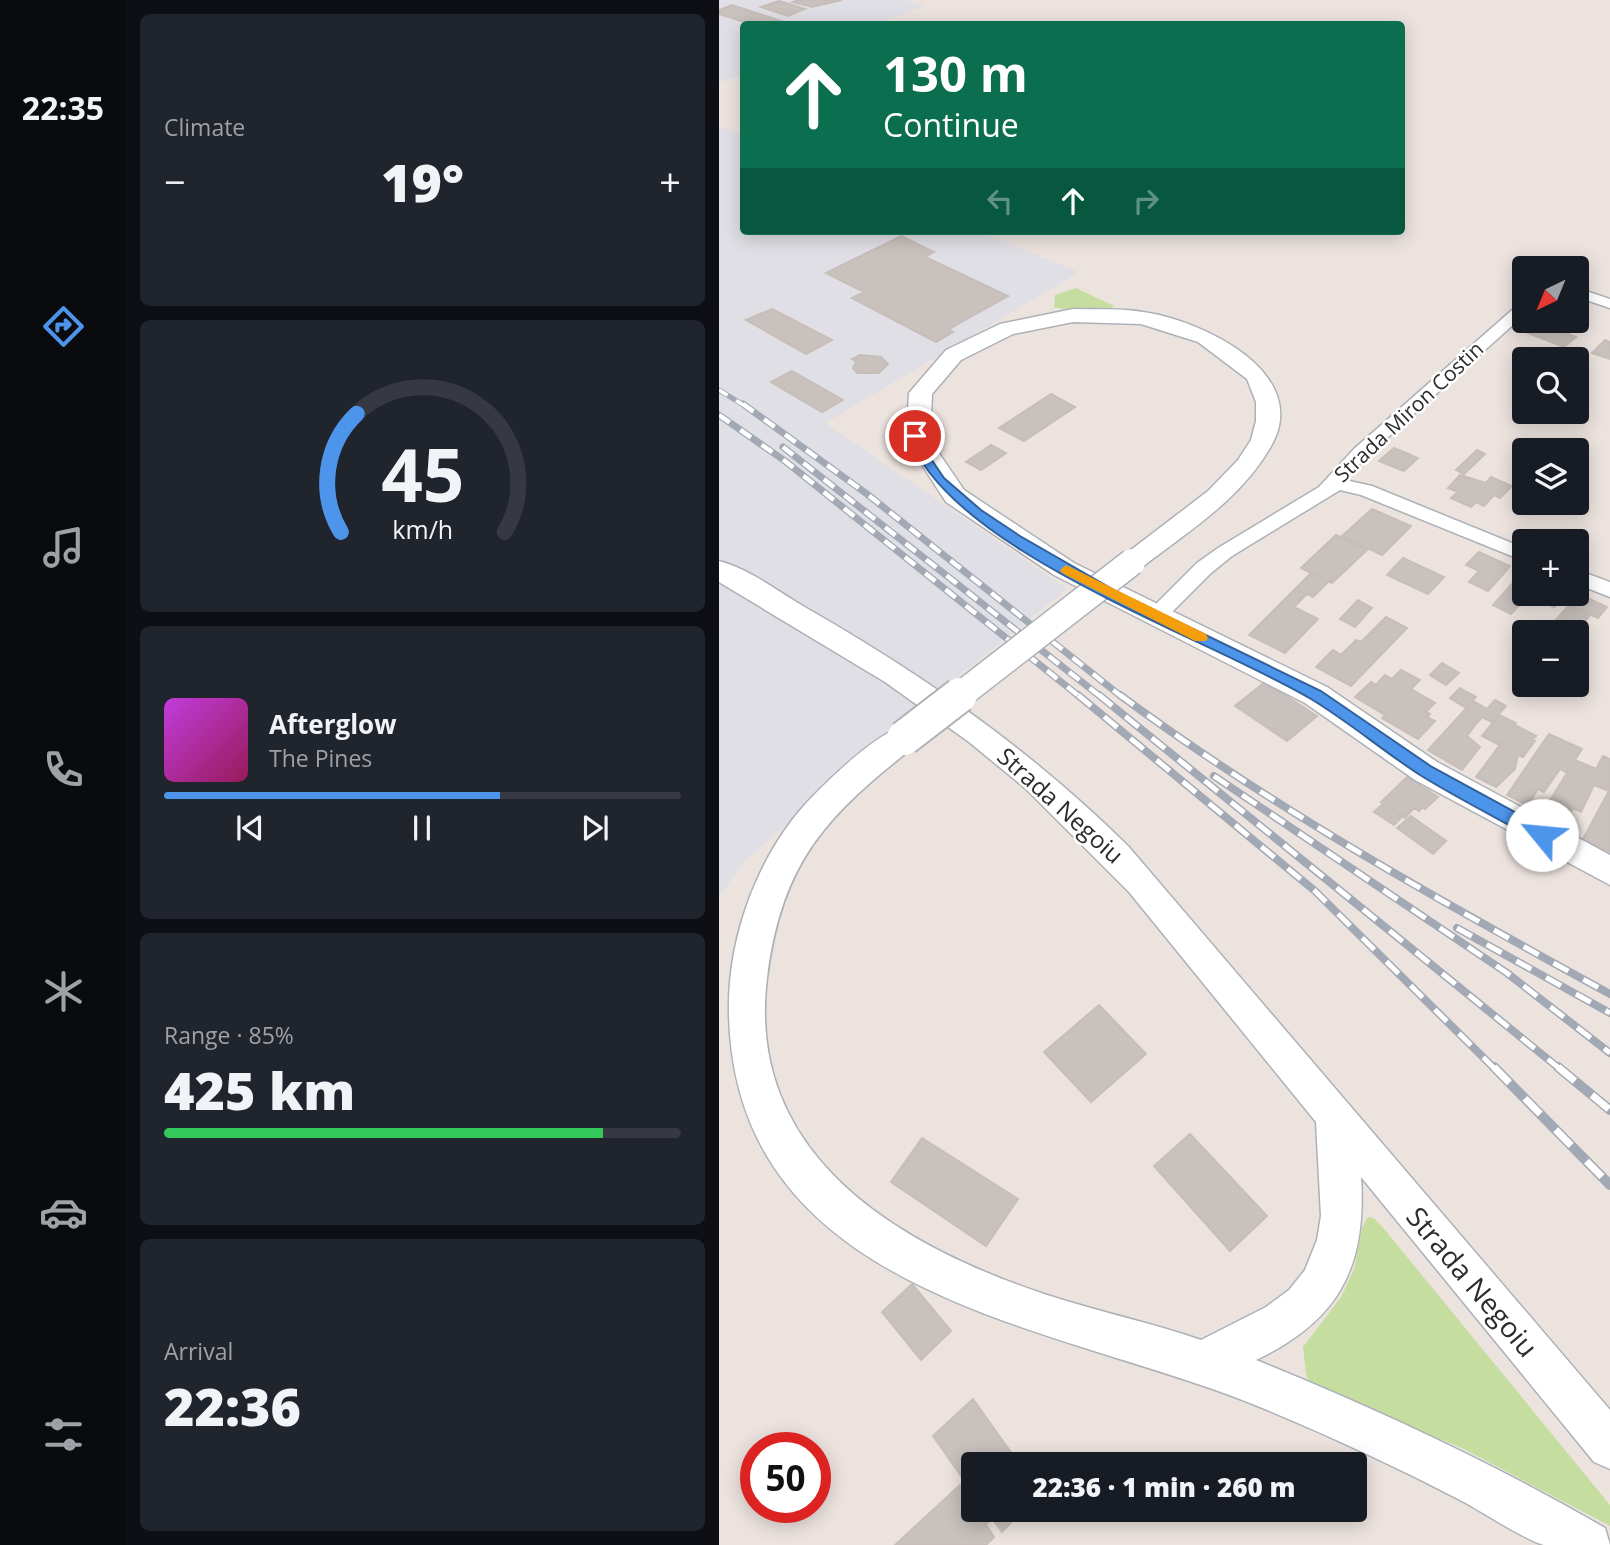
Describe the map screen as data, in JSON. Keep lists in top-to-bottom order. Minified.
{"streets":{"main road":["Strada Negoiu"],"street":["Strada Miron Costin"]},"north":"bottom left","page":{"tabs":"22:35","tile":["Climate",["Range · 85%","425 km"],["Arrival","22:36"]],"turn":["130 m","Continue"],"heat":["−","19°","+"],"map_buttons":["+","−"],"song":["Afterglow","The Pines"],"limit":"50","trip":"22:36 · 1 min · 260 m","gauge":["45","km/h"]}}
